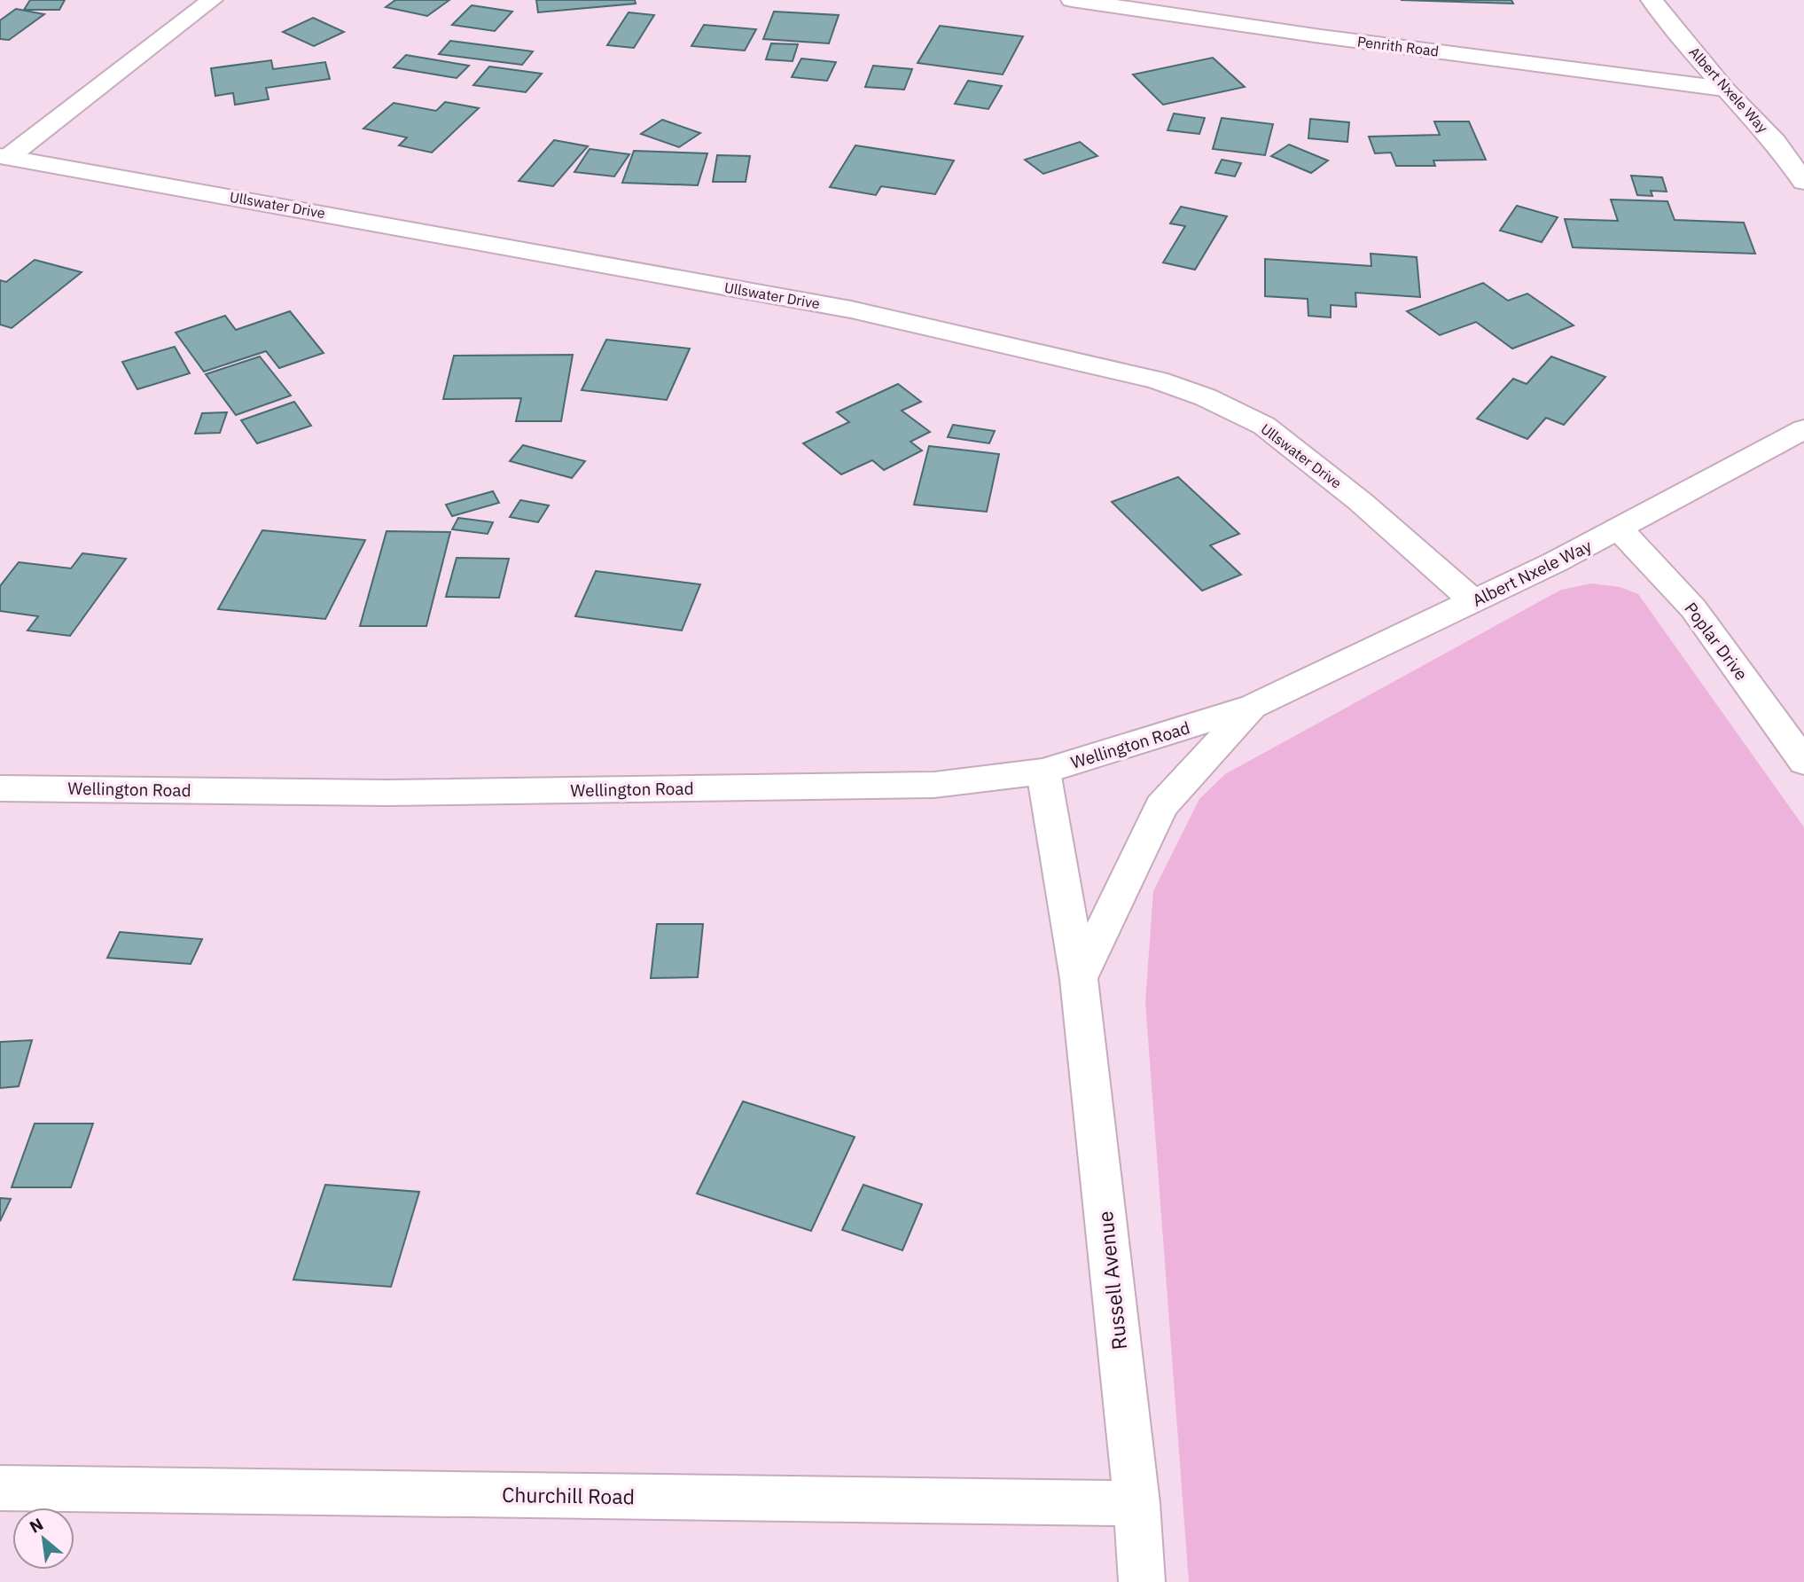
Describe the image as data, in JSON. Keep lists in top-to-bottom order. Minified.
{"streets":{"street":["Penrith Road","Albert Nxele Way","Ullswater Drive","Poplar Drive","Wellington Road","Russell Avenue","Churchill Road"]},"crossings":[["Penrith Road","Albert Nxele Way"],["Albert Nxele Way","Ullswater Drive"],["Albert Nxele Way","Poplar Drive"],["Albert Nxele Way","Wellington Road"],["Wellington Road","Russell Avenue"],["Russell Avenue","Churchill Road"]],"north":"top left"}
